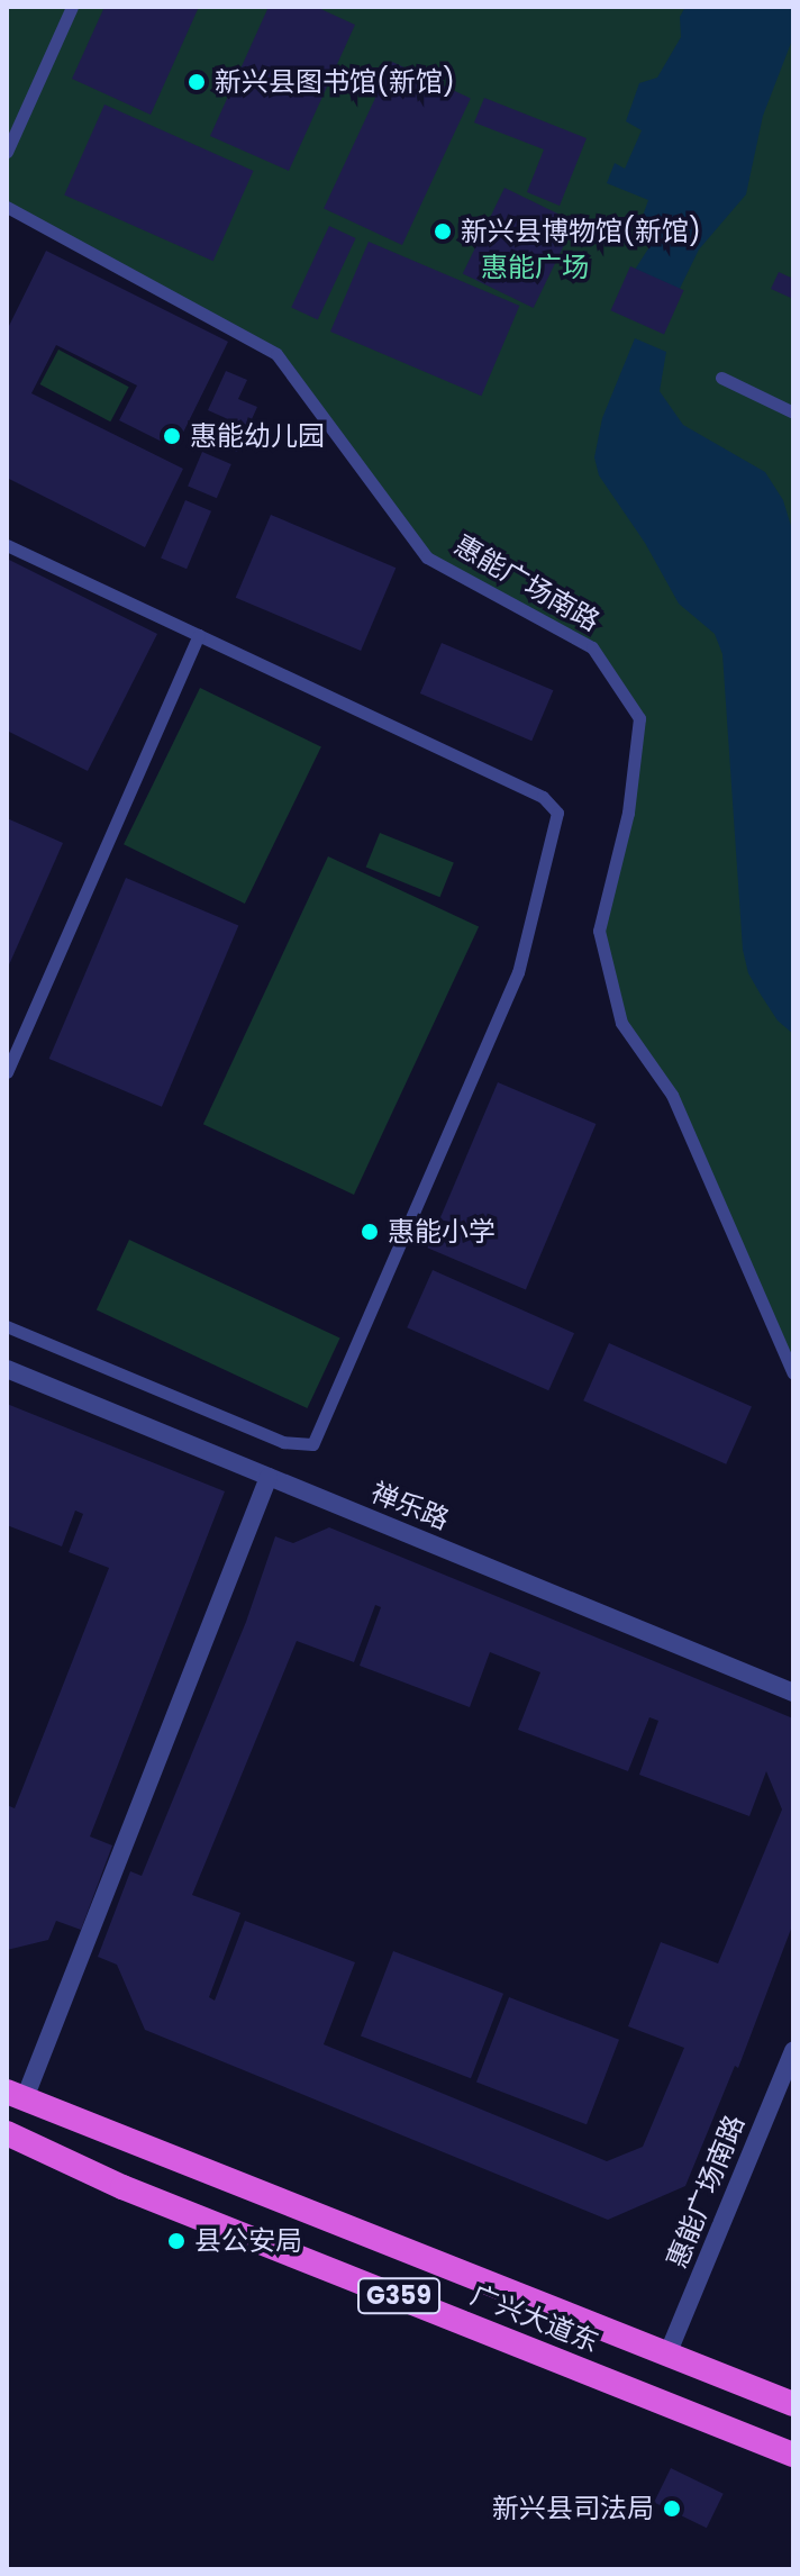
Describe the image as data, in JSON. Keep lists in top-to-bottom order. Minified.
{"streets":{"highway":["G359","广兴大道东"],"street":["惠能广场南路","禅乐路"]},"crossings":[["惠能广场南路","广兴大道东"]],"parks":["惠能广场"],"places":["新兴县图书馆(新馆)","新兴县博物馆(新馆)","惠能幼儿园","惠能小学","县公安局","新兴县司法局"]}
